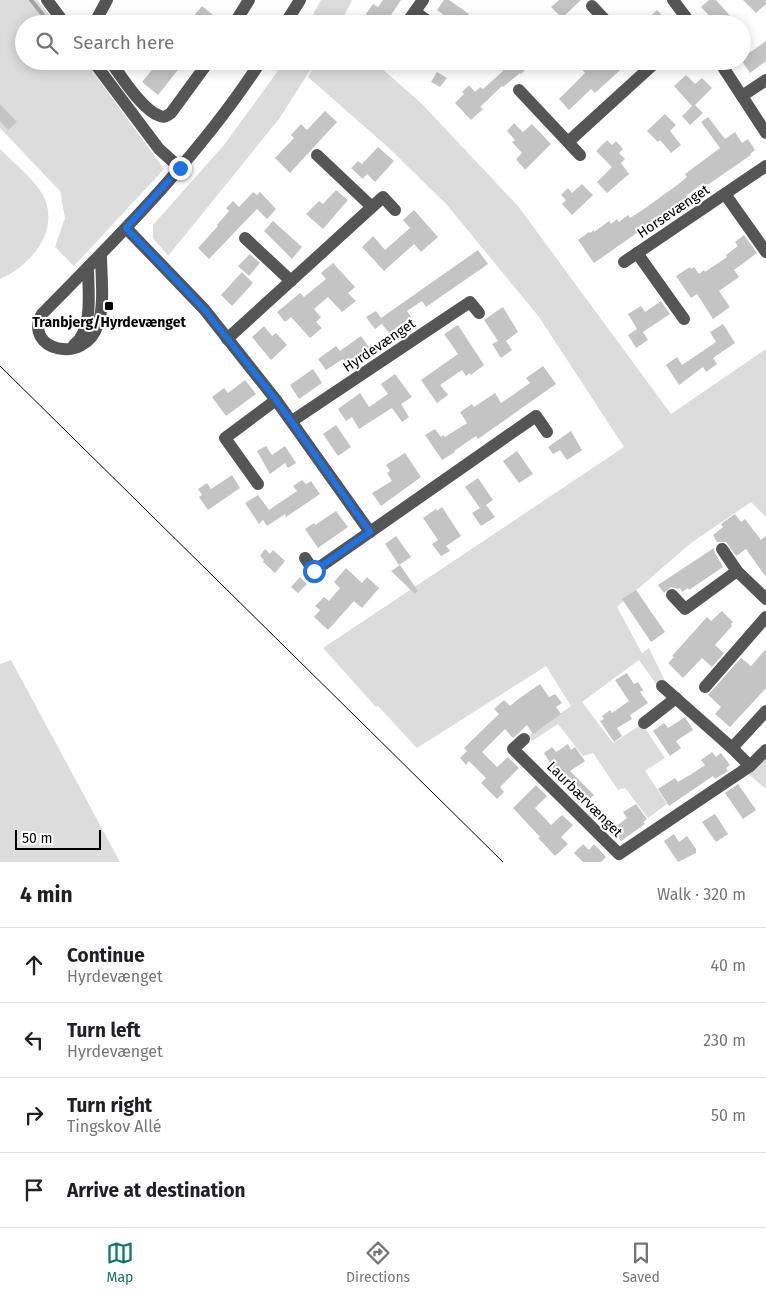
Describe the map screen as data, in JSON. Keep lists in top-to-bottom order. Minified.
{"streets":{"street":["Horsevænget","Hyrdevænget","Laurbærvænget"]},"places":{"transit":["Tranbjerg/Hyrdevænget"]},"scale_bar":"50 m","page":{"search":"Search here","scale":"50 m","heading":["4 min","Walk · 320 m"],"list":[["Continue","Hyrdevænget","40 m"],["Turn left","Hyrdevænget","230 m"],["Turn right","Tingskov Allé","50 m"],"Arrive at destination"],"nav":["Map","Directions","Saved"]}}
